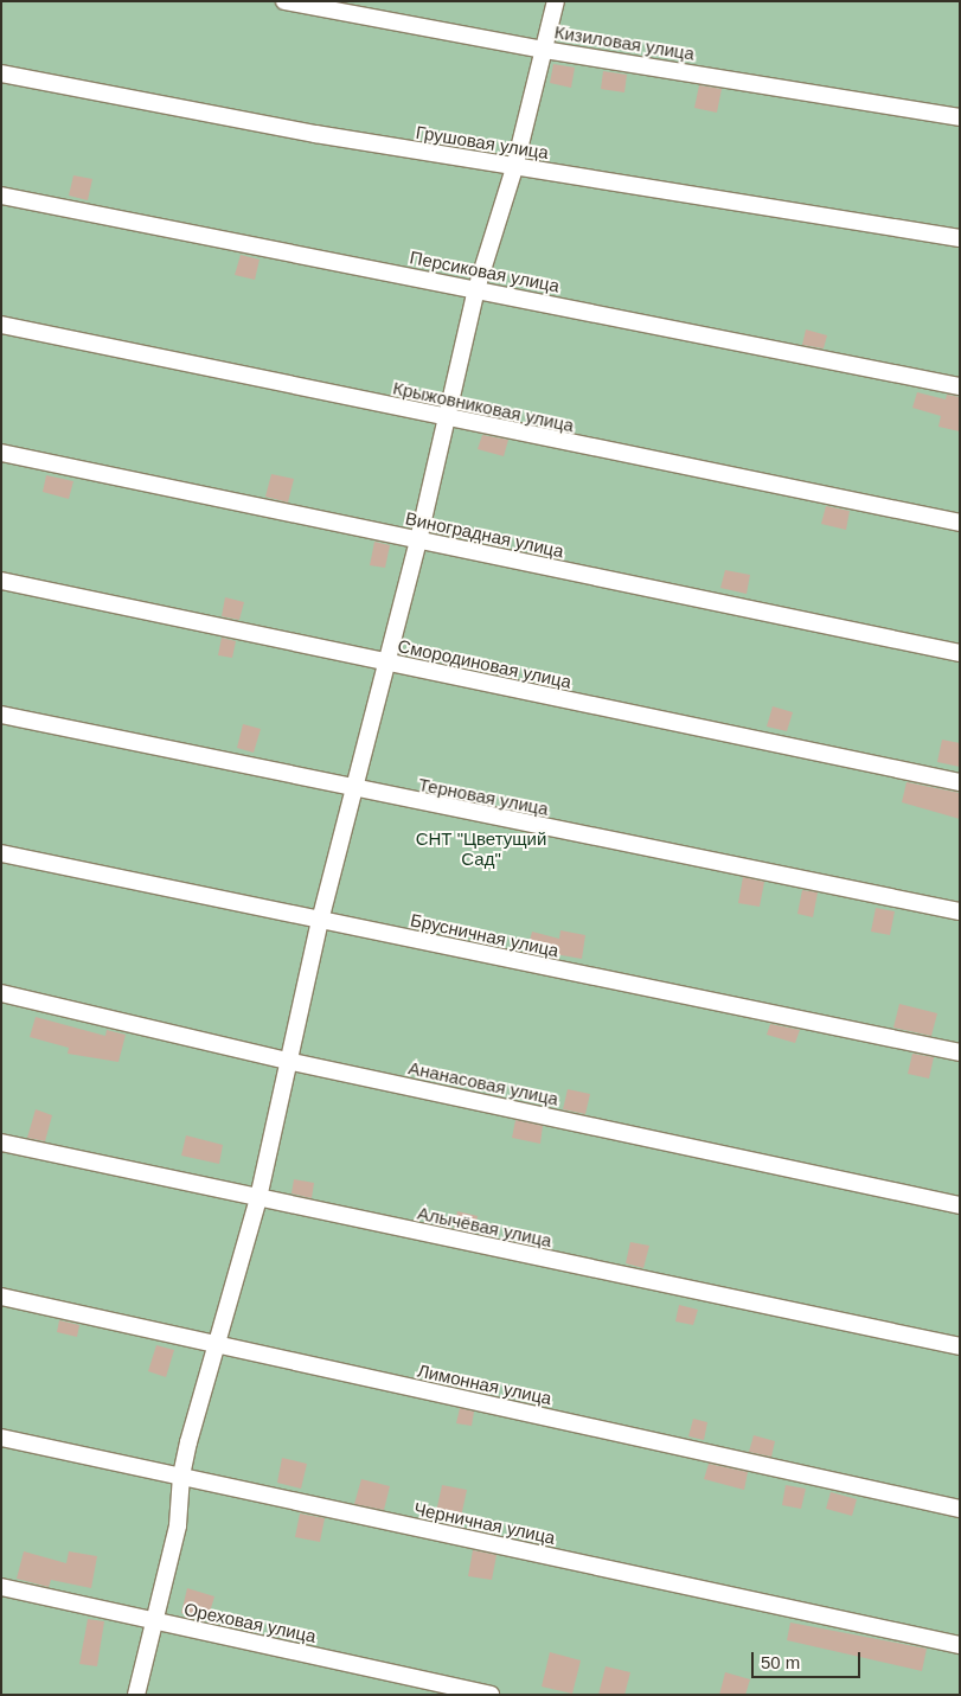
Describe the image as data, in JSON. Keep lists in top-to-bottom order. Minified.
{"streets":{"street":["Кизиловая улица","Грушовая улица","Персиковая улица","Крыжовниковая улица","Виноградная улица","Смородиновая улица","Терновая улица","Брусничная улица","Ананасовая улица","Алычёвая улица","Лимонная улица","Черничная улица","Ореховая улица"]},"parks":["СНТ \"Цветущий Сад\""],"scale_bar":"50 m"}
